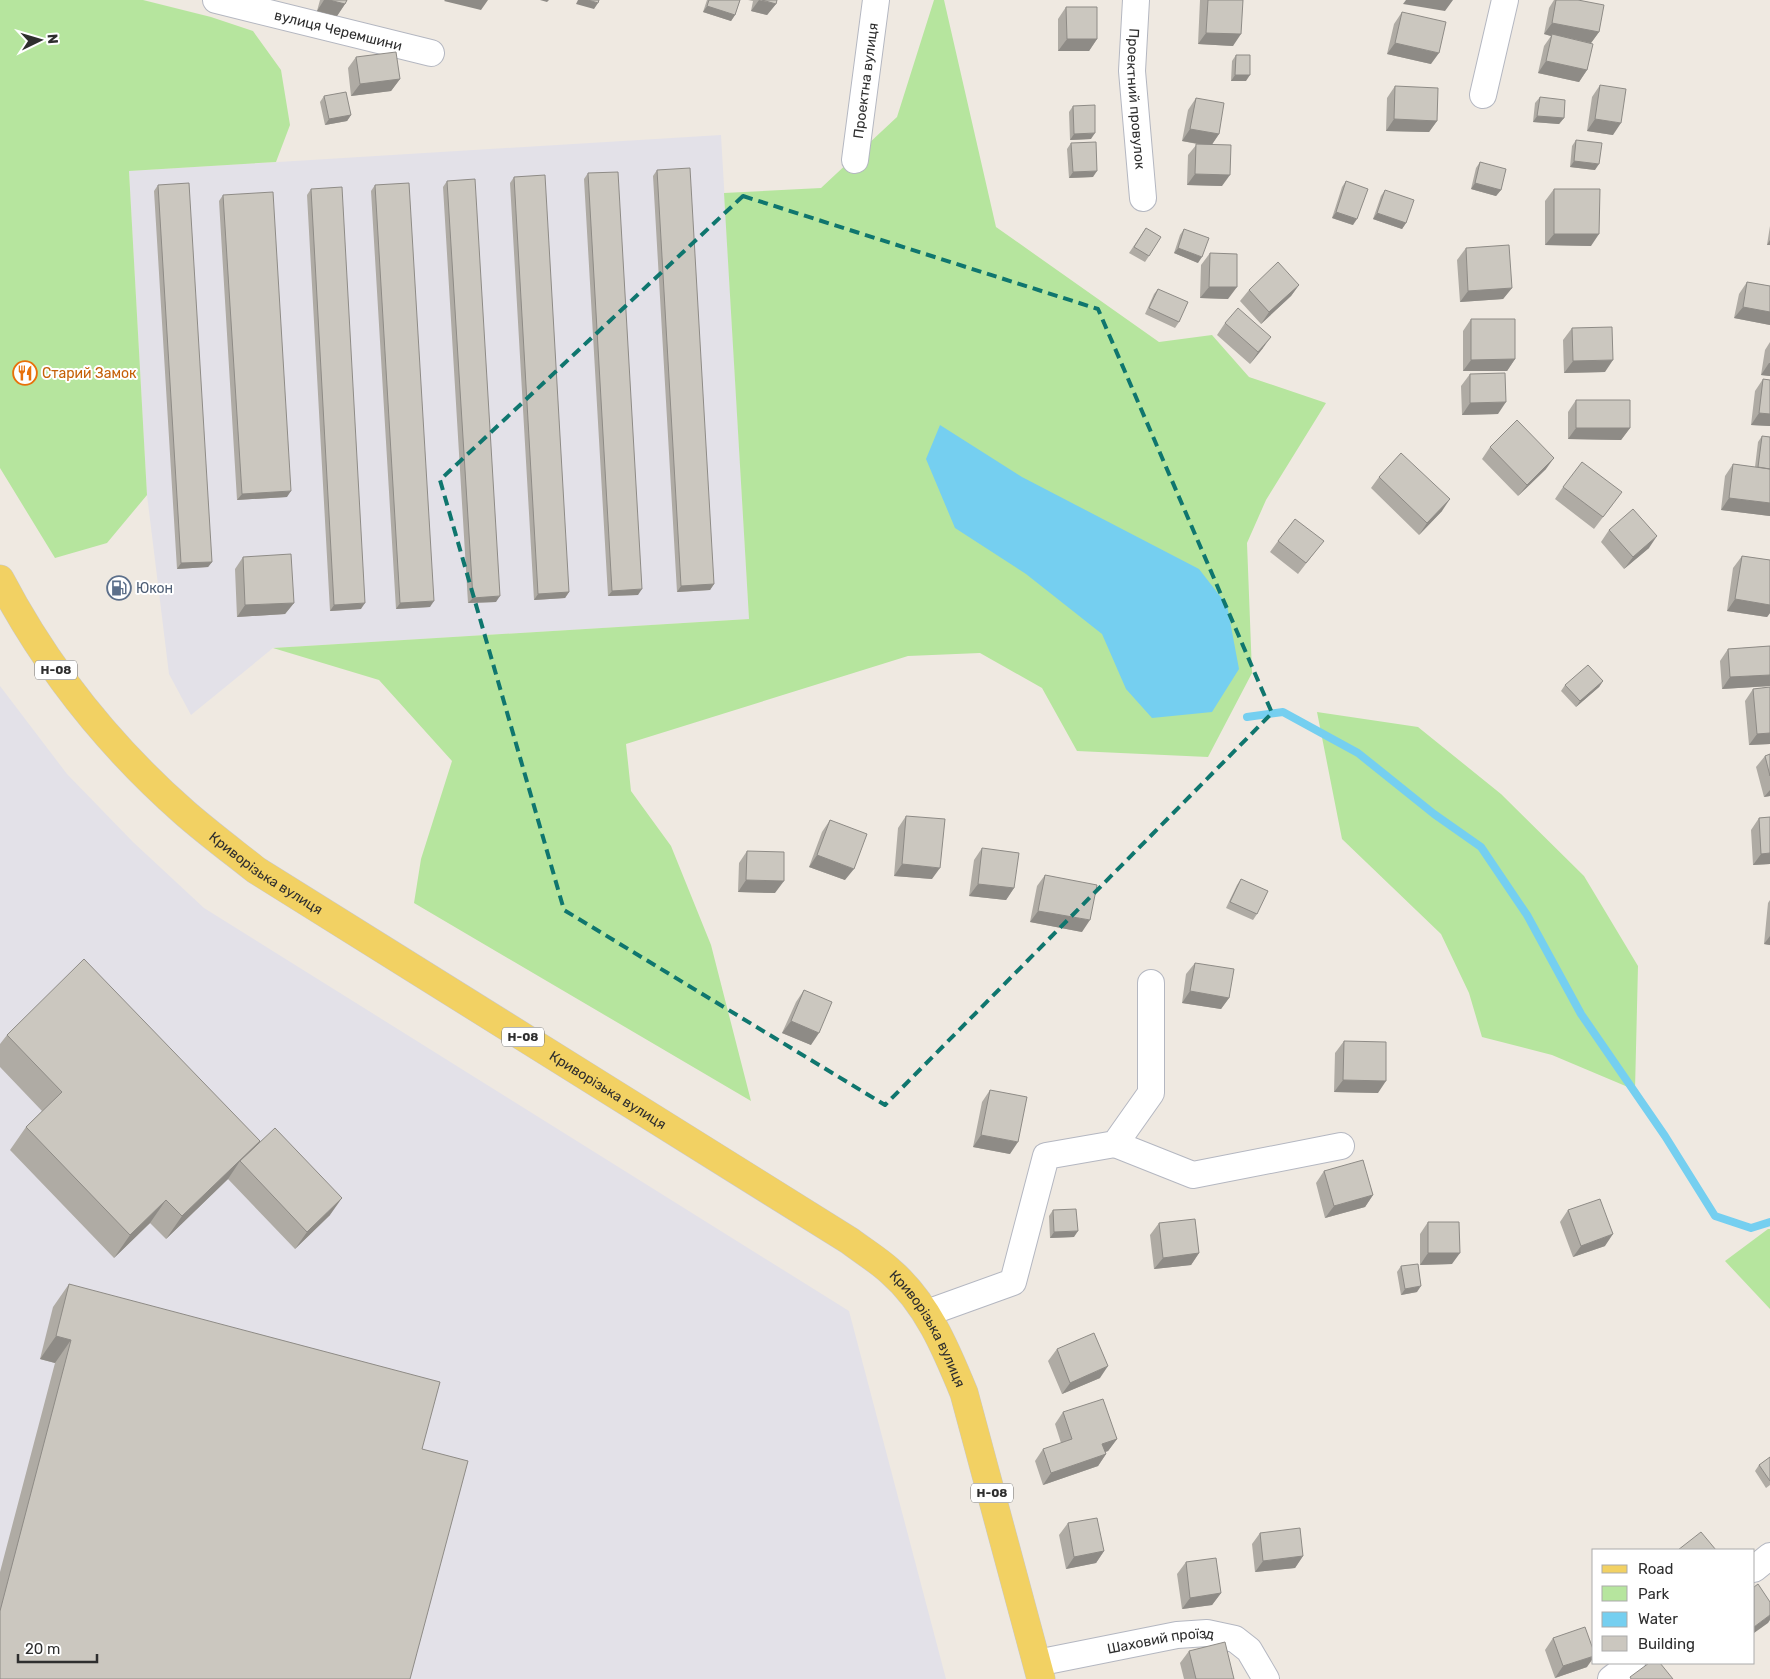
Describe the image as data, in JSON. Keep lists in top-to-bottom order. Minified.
{"streets":{"main road":["Н-08","Криворізька вулиця"],"street":["вулиця Черемшини","Проектна вулиця","Проектний провулок","Шаховий проїзд"]},"crossings":[["Криворізька вулиця","Шаховий проїзд"]],"places":{"restaurant":["Старий Замок"],"fuel station":["Юкон"]},"legend":["Road","Park","Water","Building"],"scale_bar":"20 m","north":"right"}
